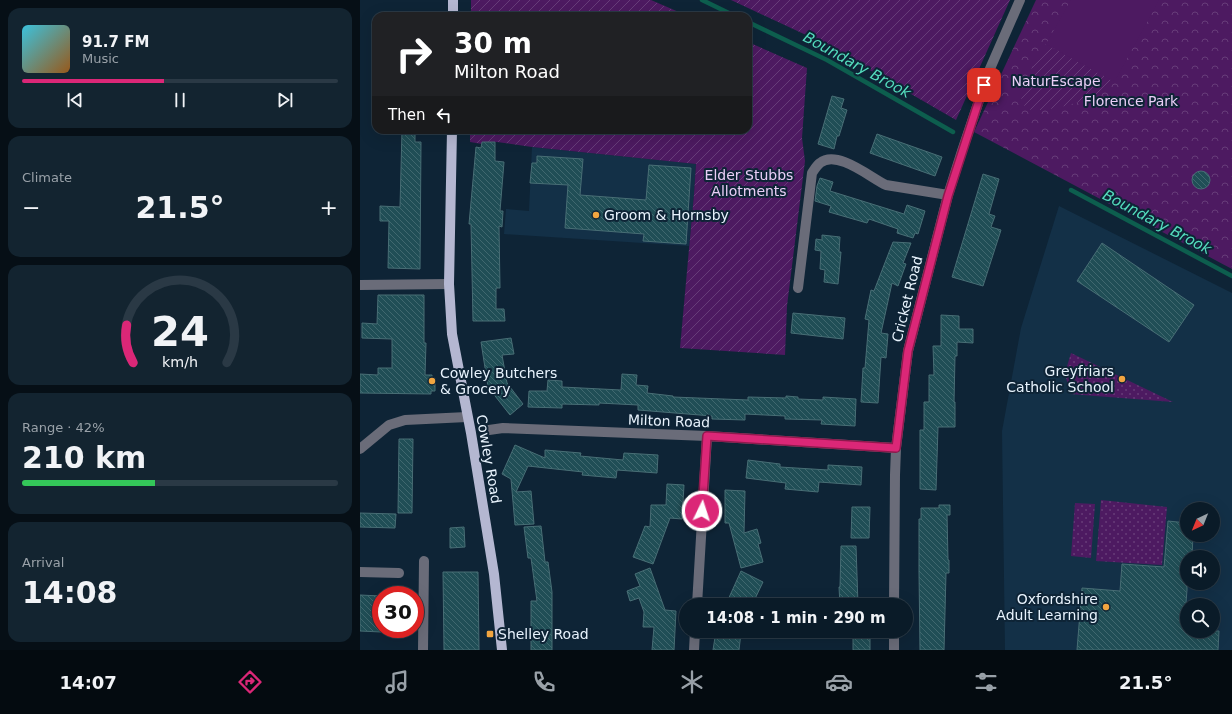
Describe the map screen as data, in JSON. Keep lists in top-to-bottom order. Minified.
{"streets":{"main road":["Cowley Road"],"street":["Cricket Road","Milton Road"]},"crossings":[["Cricket Road","Milton Road"]],"water":["Boundary Brook"],"parks":["NaturEscape","Florence Park","Elder Stubbs Allotments"],"places":{"other":["Groom & Hornsby","Greyfriars Catholic School","Cowley Butchers & Grocery","Oxfordshire Adult Learning"],"transit":["Shelley Road"]},"north":"bottom left","page":{"turn":["30 m","Milton Road"],"song":["91.7 FM","Music"],"then":"Then","tile":["Climate",["Range · 42%","210 km"],["Arrival","14:08"]],"heat":["−","21.5°","+"],"limit":"30","trip":"14:08 · 1 min · 290 m","tabs":["14:07","21.5°"],"gauge":["24","km/h"]}}
